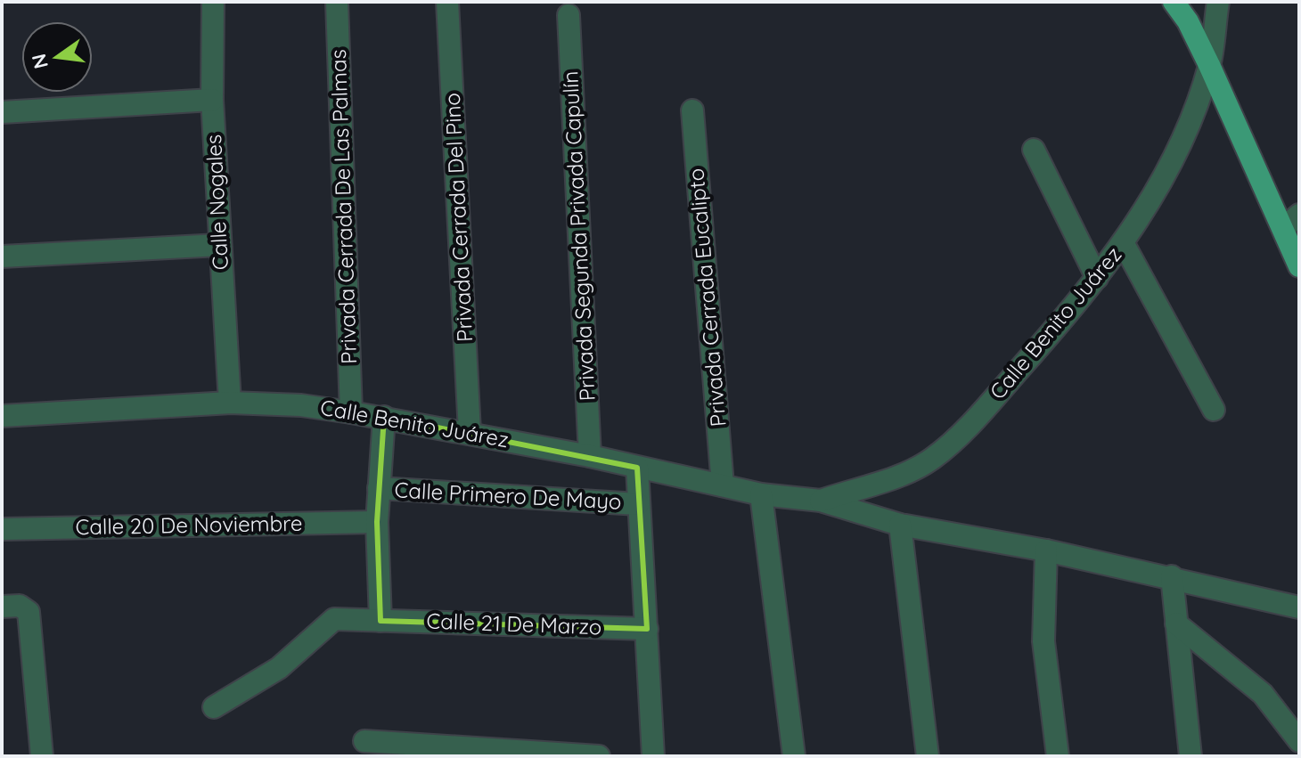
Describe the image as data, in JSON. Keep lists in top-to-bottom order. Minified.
{"streets":{"street":["Calle Nogales","Privada Cerrada De Las Palmas","Privada Cerrada Del Pino","Privada Segunda Privada Capulín","Privada Cerrada Eucalipto","Calle Benito Juárez","Calle Primero De Mayo","Calle 20 De Noviembre","Calle 21 De Marzo"]},"crossings":[["Calle Nogales","Calle Benito Juárez"],["Privada Cerrada De Las Palmas","Calle Benito Juárez"],["Privada Cerrada Del Pino","Calle Benito Juárez"],["Privada Segunda Privada Capulín","Calle Benito Juárez"],["Privada Cerrada Eucalipto","Calle Benito Juárez"]],"north":"left"}
